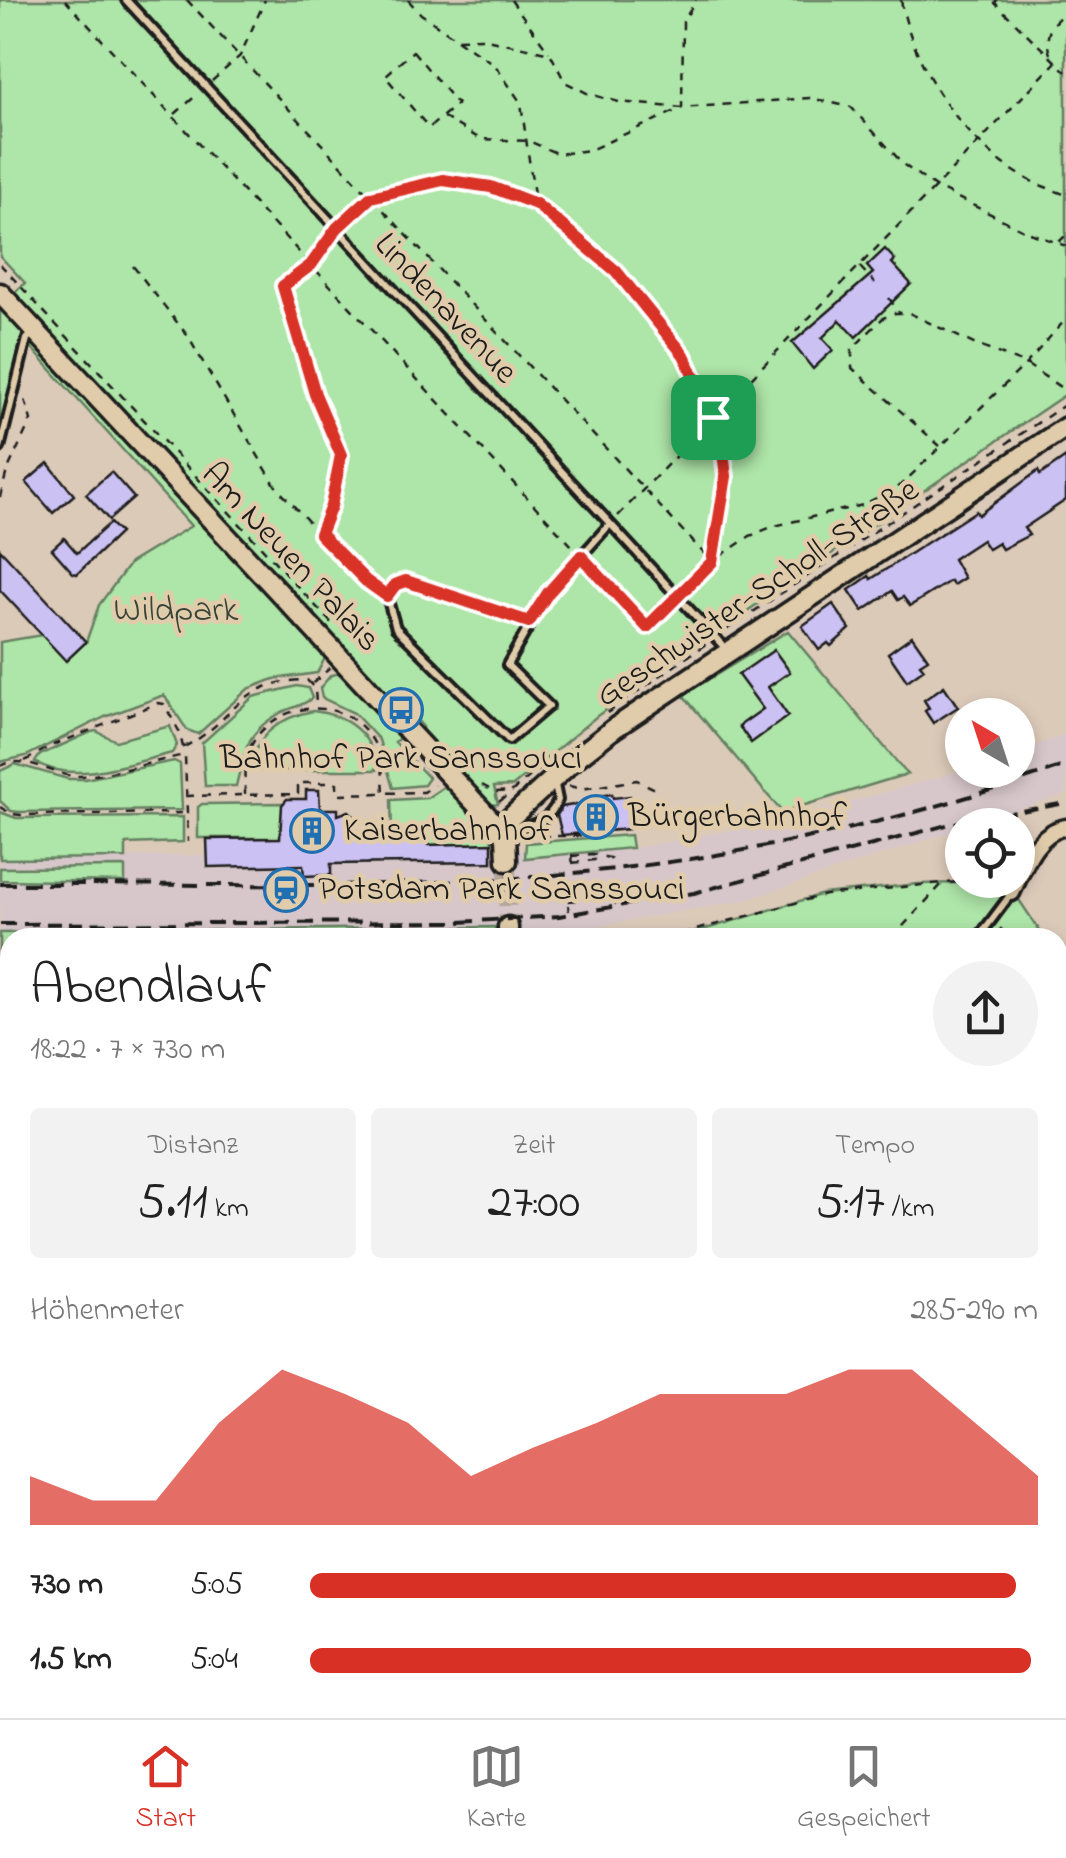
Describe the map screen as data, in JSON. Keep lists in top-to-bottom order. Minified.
{"streets":{"street":["Am Neuen Palais","Geschwister-Scholl-Straße"],"lane":["Lindenavenue"]},"crossings":[["Lindenavenue","Geschwister-Scholl-Straße"],["Am Neuen Palais","Geschwister-Scholl-Straße"]],"parks":["Wildpark"],"places":{"bus stop":["Bahnhof Park Sanssouci"],"building":["Bürgerbahnhof","Kaiserbahnhof"],"station":["Potsdam Park Sanssouci"]},"north":"top left","page":{"heading":["Abendlauf","18:22 · 7 × 730 m"],"stats":[["Distanz","5.11 km"],["Zeit","27:00"],["Tempo","5:17 /km"]],"chart":["Höhenmeter","285–290 m"],"list":[{"name":"730 m","note":"5:05"},{"name":"1.5 km","note":"5:04"}],"tabs":["Start","Karte","Gespeichert"]}}
